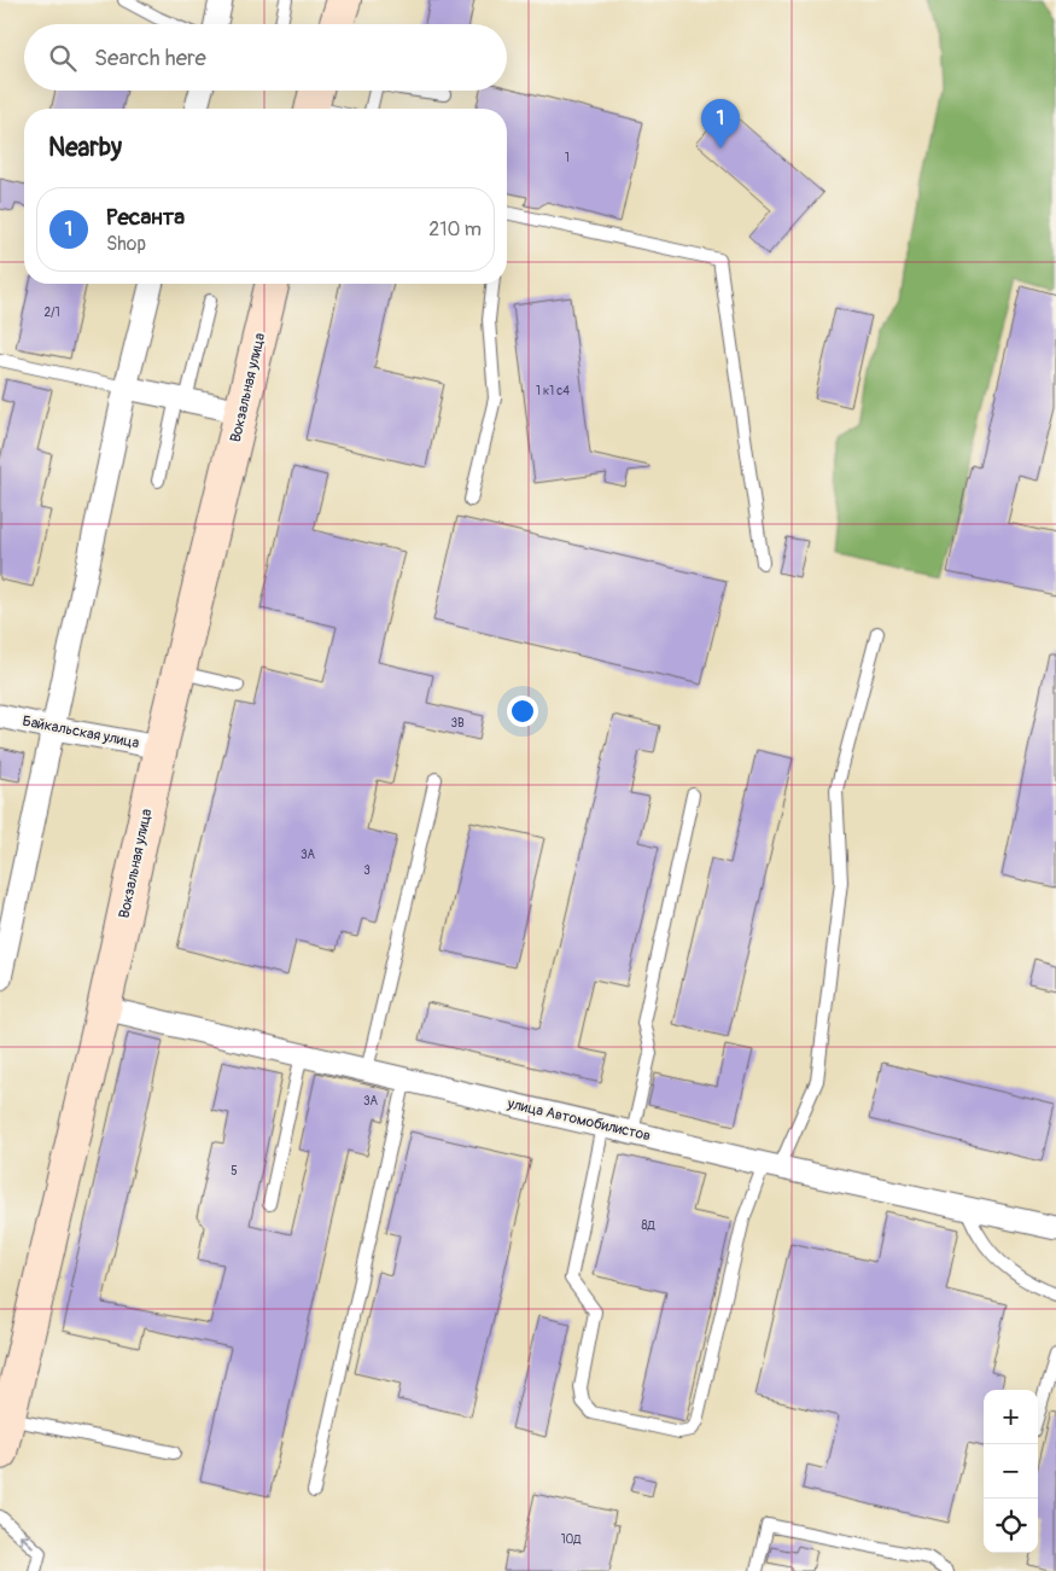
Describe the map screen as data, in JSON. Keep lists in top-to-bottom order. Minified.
{"streets":{"main road":["Вокзальная улица"],"street":["Байкальская улица","улица Автомобилистов"]},"crossings":[["Вокзальная улица","Байкальская улица"],["Вокзальная улица","улица Автомобилистов"]],"house_numbers":["1","2/1","1 к1 с4","3В","3А","3","3А","5","8Д","10Д"],"page":{"search":"Search here","pins":"1","heading":"Nearby","list":[{"mark":"1","name":"Ресанта","note":"Shop","value":"210 m"}],"map_buttons":["+","−"]}}
